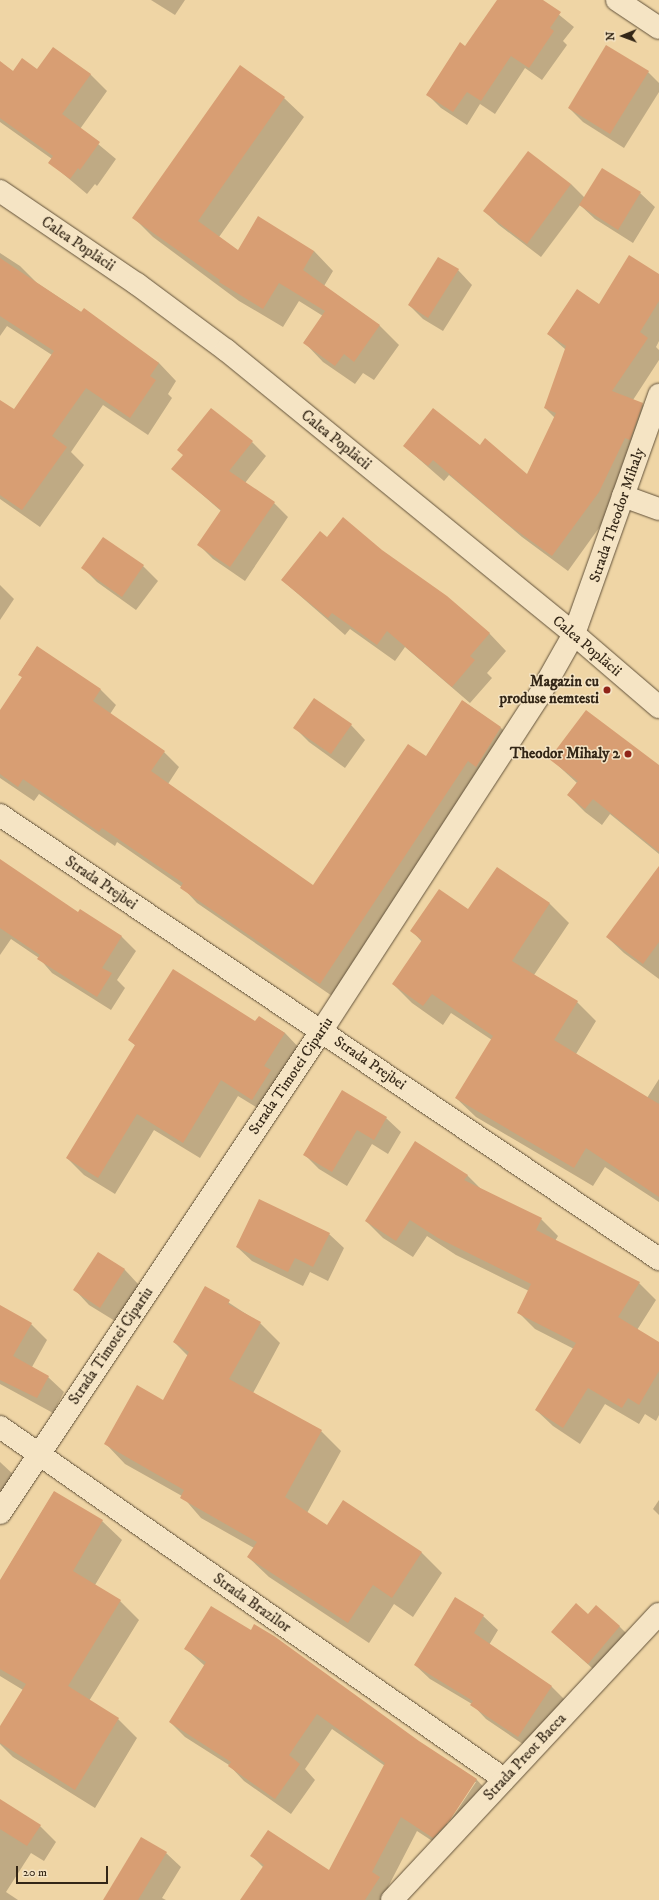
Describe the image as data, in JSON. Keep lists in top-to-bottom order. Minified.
{"streets":{"street":["Calea Poplăcii","Strada Theodor Mihaly","Strada Prejbei","Strada Timotei Cipariu","Strada Brazilor","Strada Preot Bacca"]},"crossings":[["Calea Poplăcii","Strada Theodor Mihaly"],["Calea Poplăcii","Strada Timotei Cipariu"],["Strada Theodor Mihaly","Strada Timotei Cipariu"],["Strada Prejbei","Strada Timotei Cipariu"],["Strada Timotei Cipariu","Strada Brazilor"],["Strada Brazilor","Strada Preot Bacca"]],"places":["Magazin cu produse nemtesti","Theodor Mihaly 2"],"scale_bar":"20 m","north":"left"}
